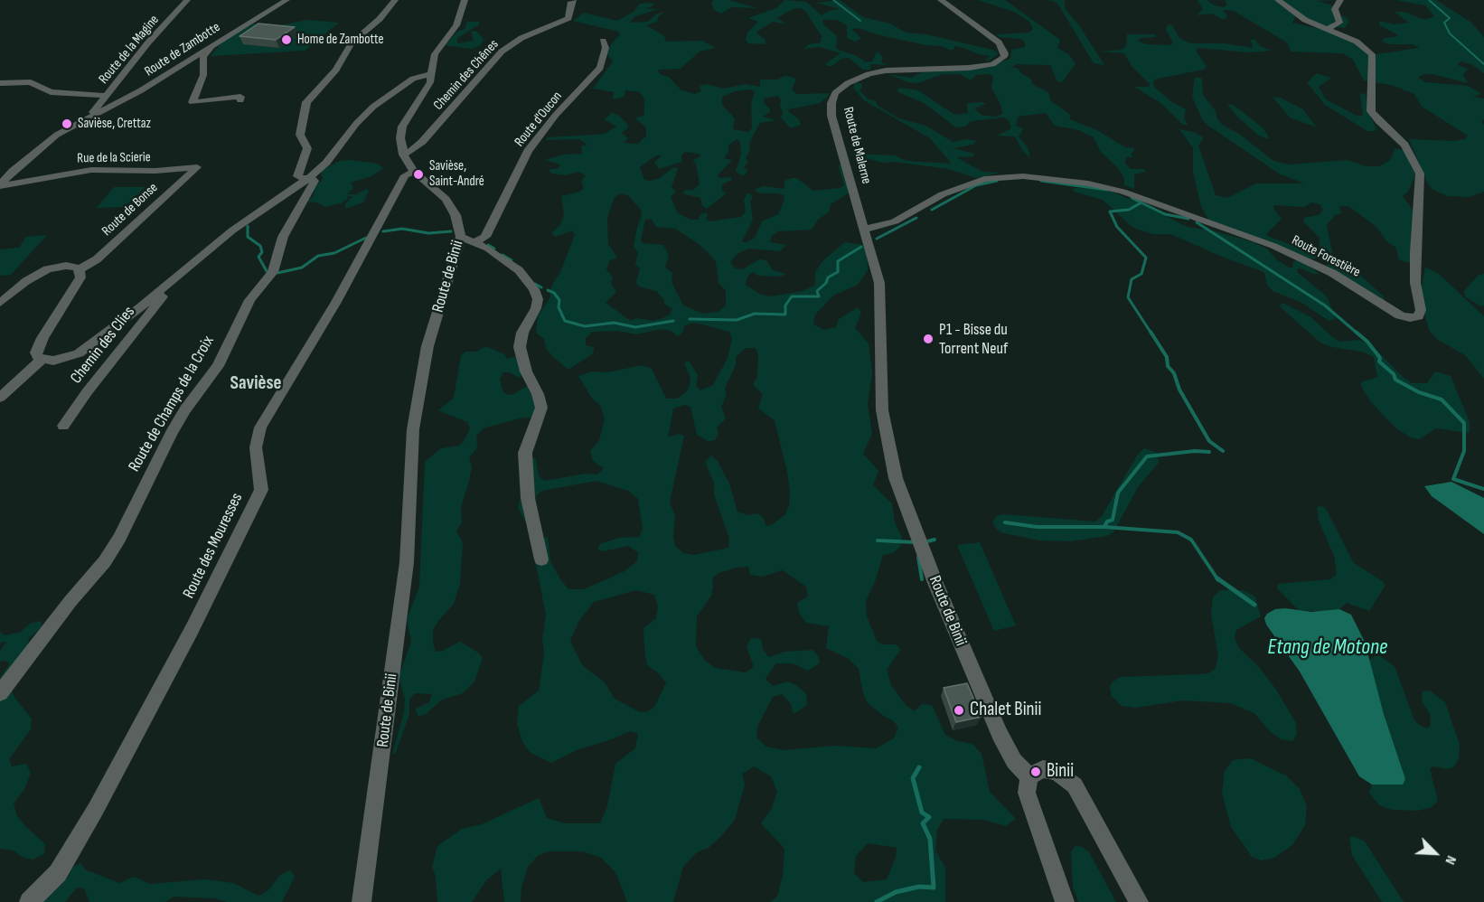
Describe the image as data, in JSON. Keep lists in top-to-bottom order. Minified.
{"streets":{"street":["Route de la Magine","Route de Zambotte","Chemin des Chênes","Route d'Oucon","Route de Malerne","Rue de la Scierie","Route de Bonse","Route Forestière","Route de Binii","Chemin des Clies","Route de Champs de la Croix","Route des Mouresses"]},"crossings":[["Route de la Magine","Route de Zambotte"],["Chemin des Chênes","Route de Binii"],["Route d'Oucon","Route de Binii"],["Route de Malerne","Route Forestière"],["Route de Malerne","Route de Binii"],["Rue de la Scierie","Route de Bonse"],["Route de Binii","Route des Mouresses"]],"districts":["Savièse"],"water":["Etang de Motone"],"places":["Home de Zambotte","Savièse, Crettaz","Savièse, Saint-André","P1 - Bisse du Torrent Neuf","Chalet Binii","Binii"],"north":"bottom right"}
